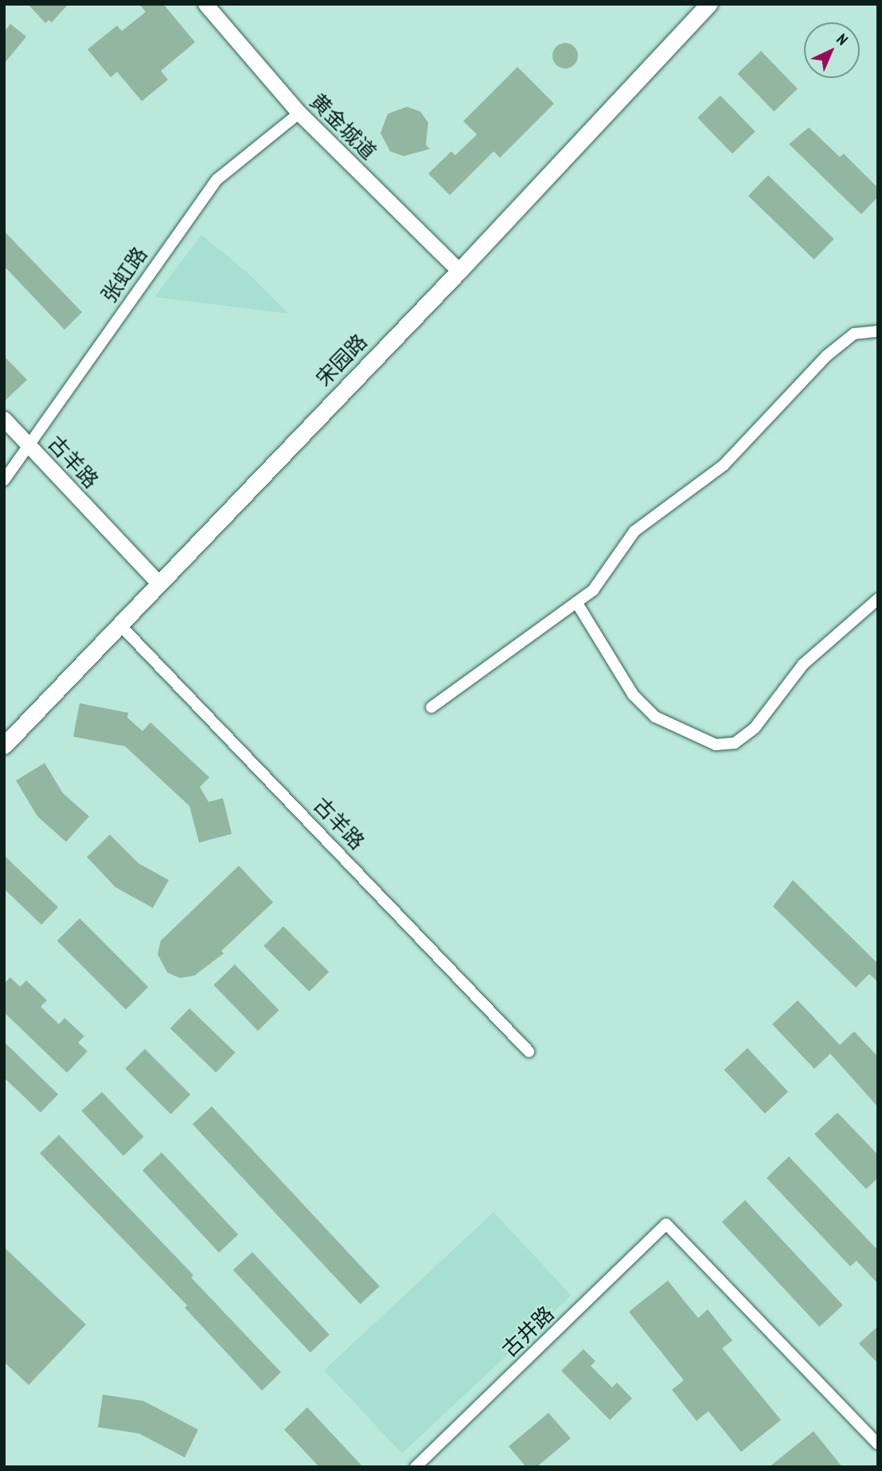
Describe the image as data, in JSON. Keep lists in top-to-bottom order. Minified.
{"streets":{"main road":["宋园路"],"street":["黄金城道","张虹路","古羊路","古井路"]},"crossings":[["黄金城道","张虹路"],["黄金城道","宋园路"],["张虹路","古羊路"],["宋园路","古羊路"]],"north":"top right"}
